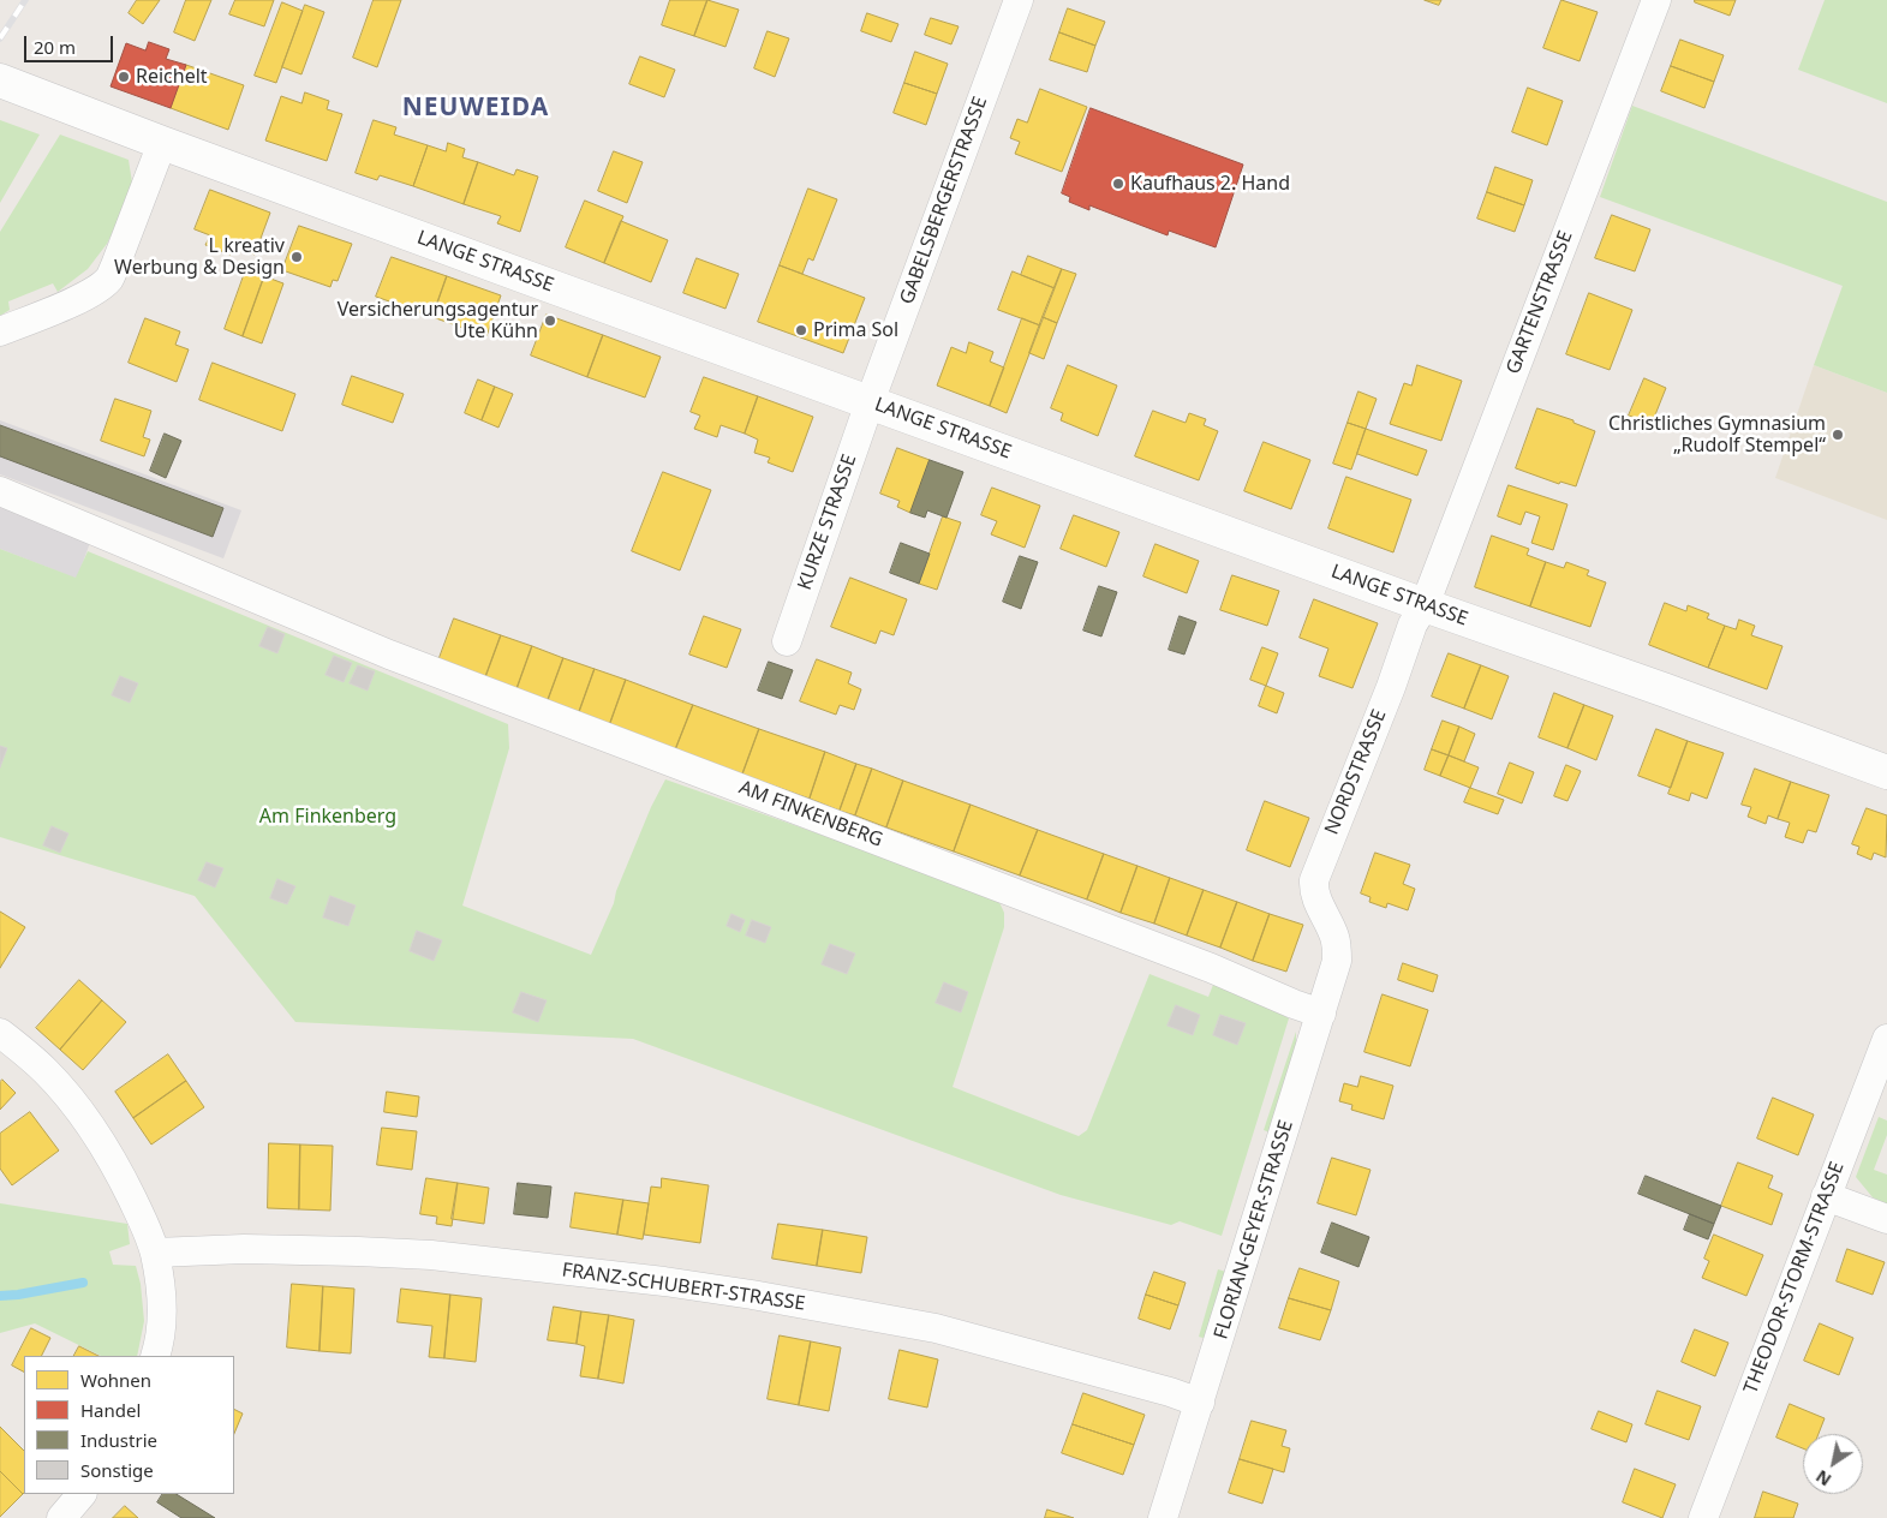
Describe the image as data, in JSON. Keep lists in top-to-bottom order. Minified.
{"streets":{"street":["GABELSBERGERSTRASSE","LANGE STRASSE","GARTENSTRASSE","KURZE STRASSE","NORDSTRASSE","AM FINKENBERG","FLORIAN-GEYER-STRASSE","THEODOR-STORM-STRASSE","FRANZ-SCHUBERT-STRASSE"]},"crossings":[["GABELSBERGERSTRASSE","LANGE STRASSE"],["GABELSBERGERSTRASSE","KURZE STRASSE"],["LANGE STRASSE","GARTENSTRASSE"],["LANGE STRASSE","KURZE STRASSE"],["LANGE STRASSE","NORDSTRASSE"],["GARTENSTRASSE","NORDSTRASSE"],["NORDSTRASSE","FLORIAN-GEYER-STRASSE"],["AM FINKENBERG","FLORIAN-GEYER-STRASSE"],["FLORIAN-GEYER-STRASSE","FRANZ-SCHUBERT-STRASSE"]],"districts":["NEUWEIDA"],"parks":["Am Finkenberg"],"places":["Reichelt","Kaufhaus 2. Hand","L kreativ Werbung & Design","Versicherungsagentur Ute Kühn","Prima Sol","Christliches Gymnasium „Rudolf Stempel“"],"legend":["Wohnen","Handel","Industrie","Sonstige"],"scale_bar":"20 m","north":"bottom left"}
